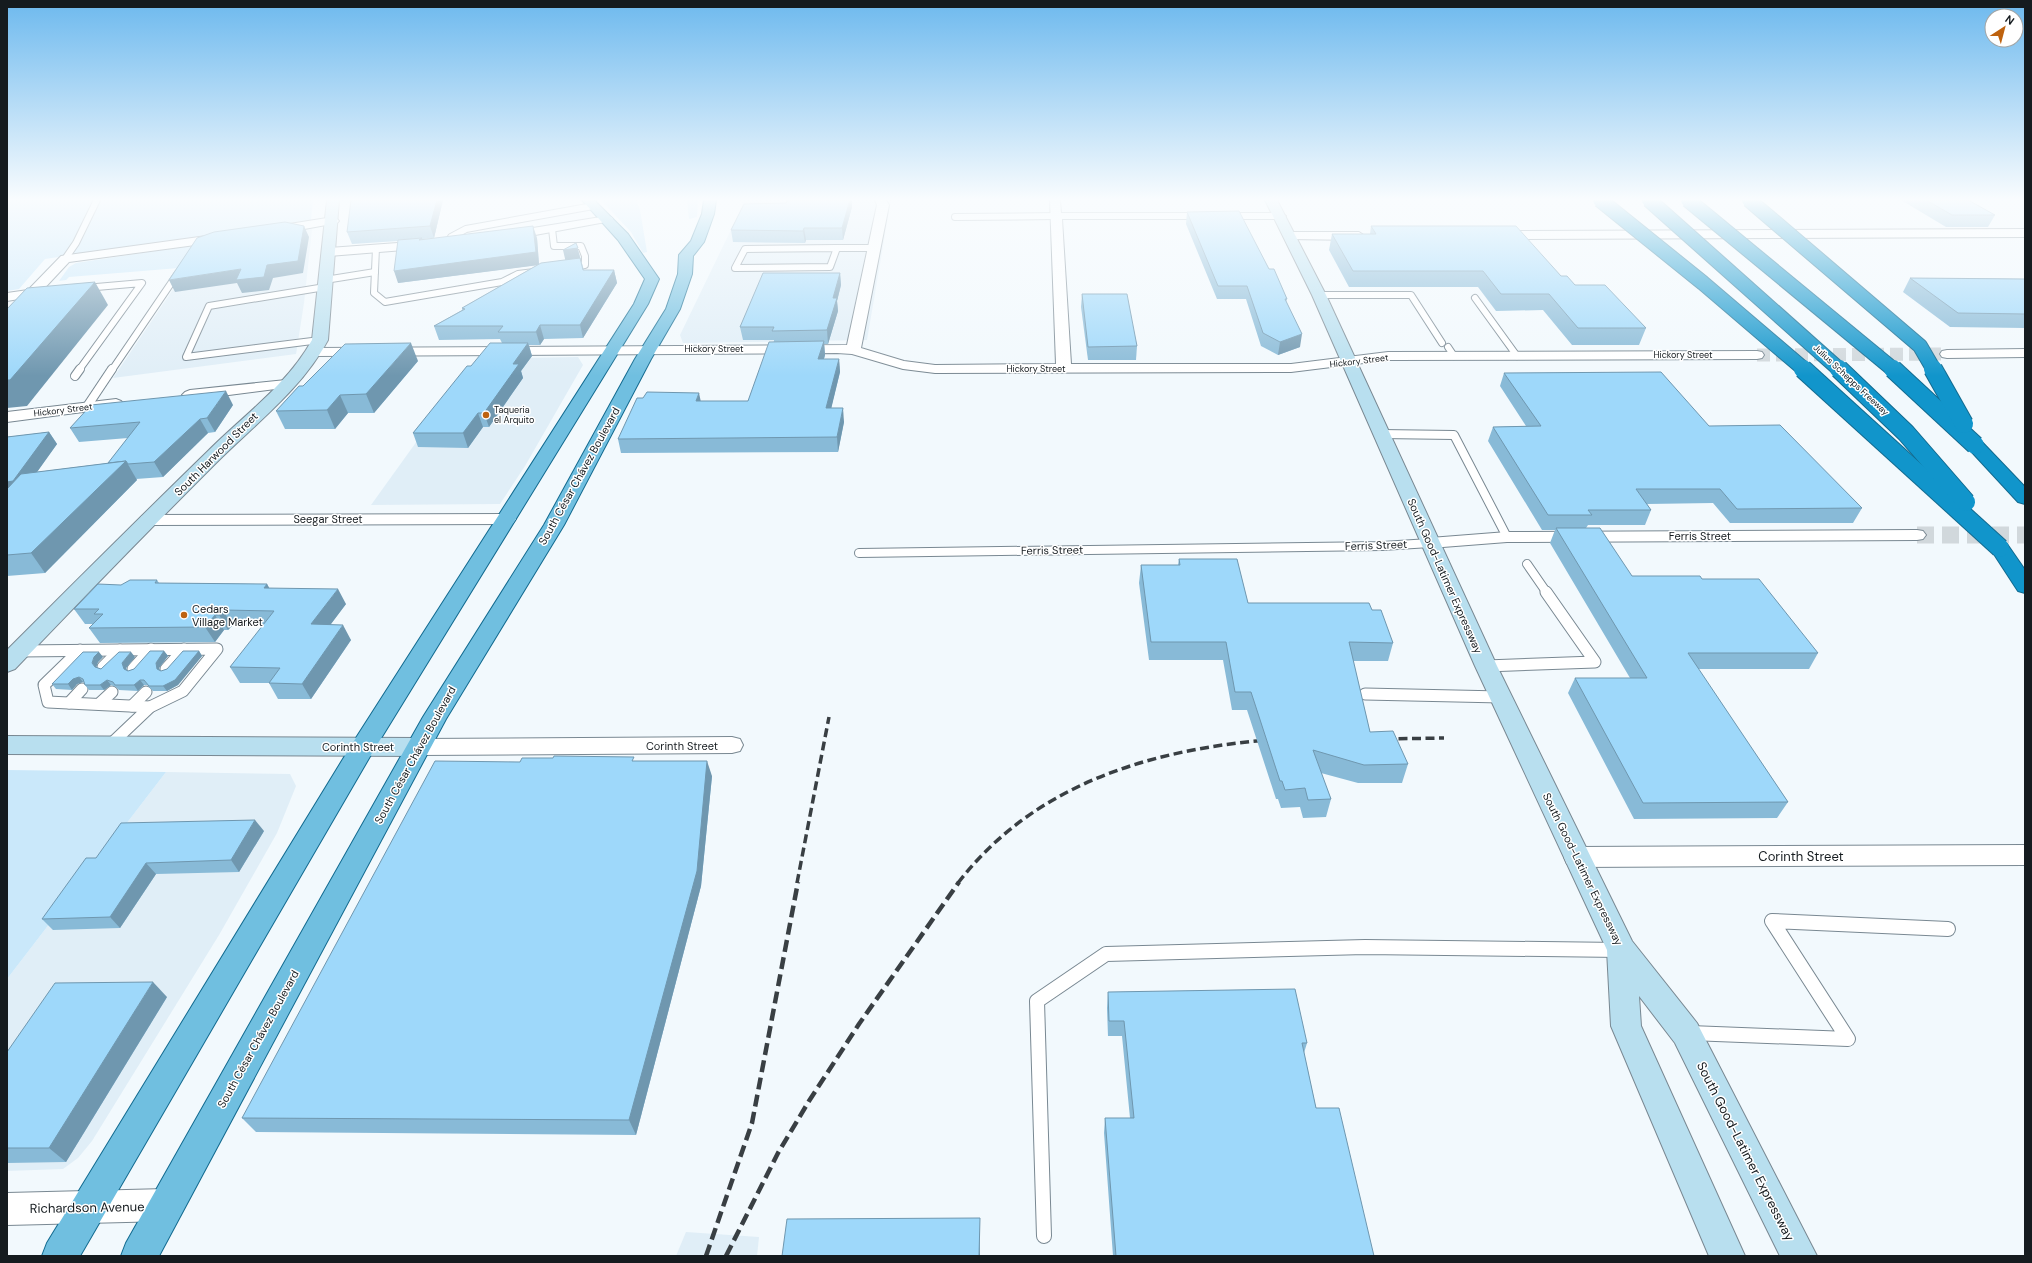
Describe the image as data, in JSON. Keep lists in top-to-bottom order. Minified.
{"streets":{"highway":["Julius Schepps Freeway"],"main road":["South Harwood Street","South César Chávez Boulevard","South Good-Latimer Expressway","Corinth Street"],"street":["Hickory Street","Seegar Street","Ferris Street","Richardson Avenue"]},"crossings":[["Hickory Street","South Harwood Street"],["Hickory Street","South César Chávez Boulevard"],["Hickory Street","South Good-Latimer Expressway"],["South Harwood Street","Seegar Street"],["South César Chávez Boulevard","Corinth Street"],["South César Chávez Boulevard","Richardson Avenue"],["Ferris Street","South Good-Latimer Expressway"],["South Good-Latimer Expressway","Corinth Street"]],"places":["Taqueria el Arquito","Cedars Village Market"],"north":"top right"}
